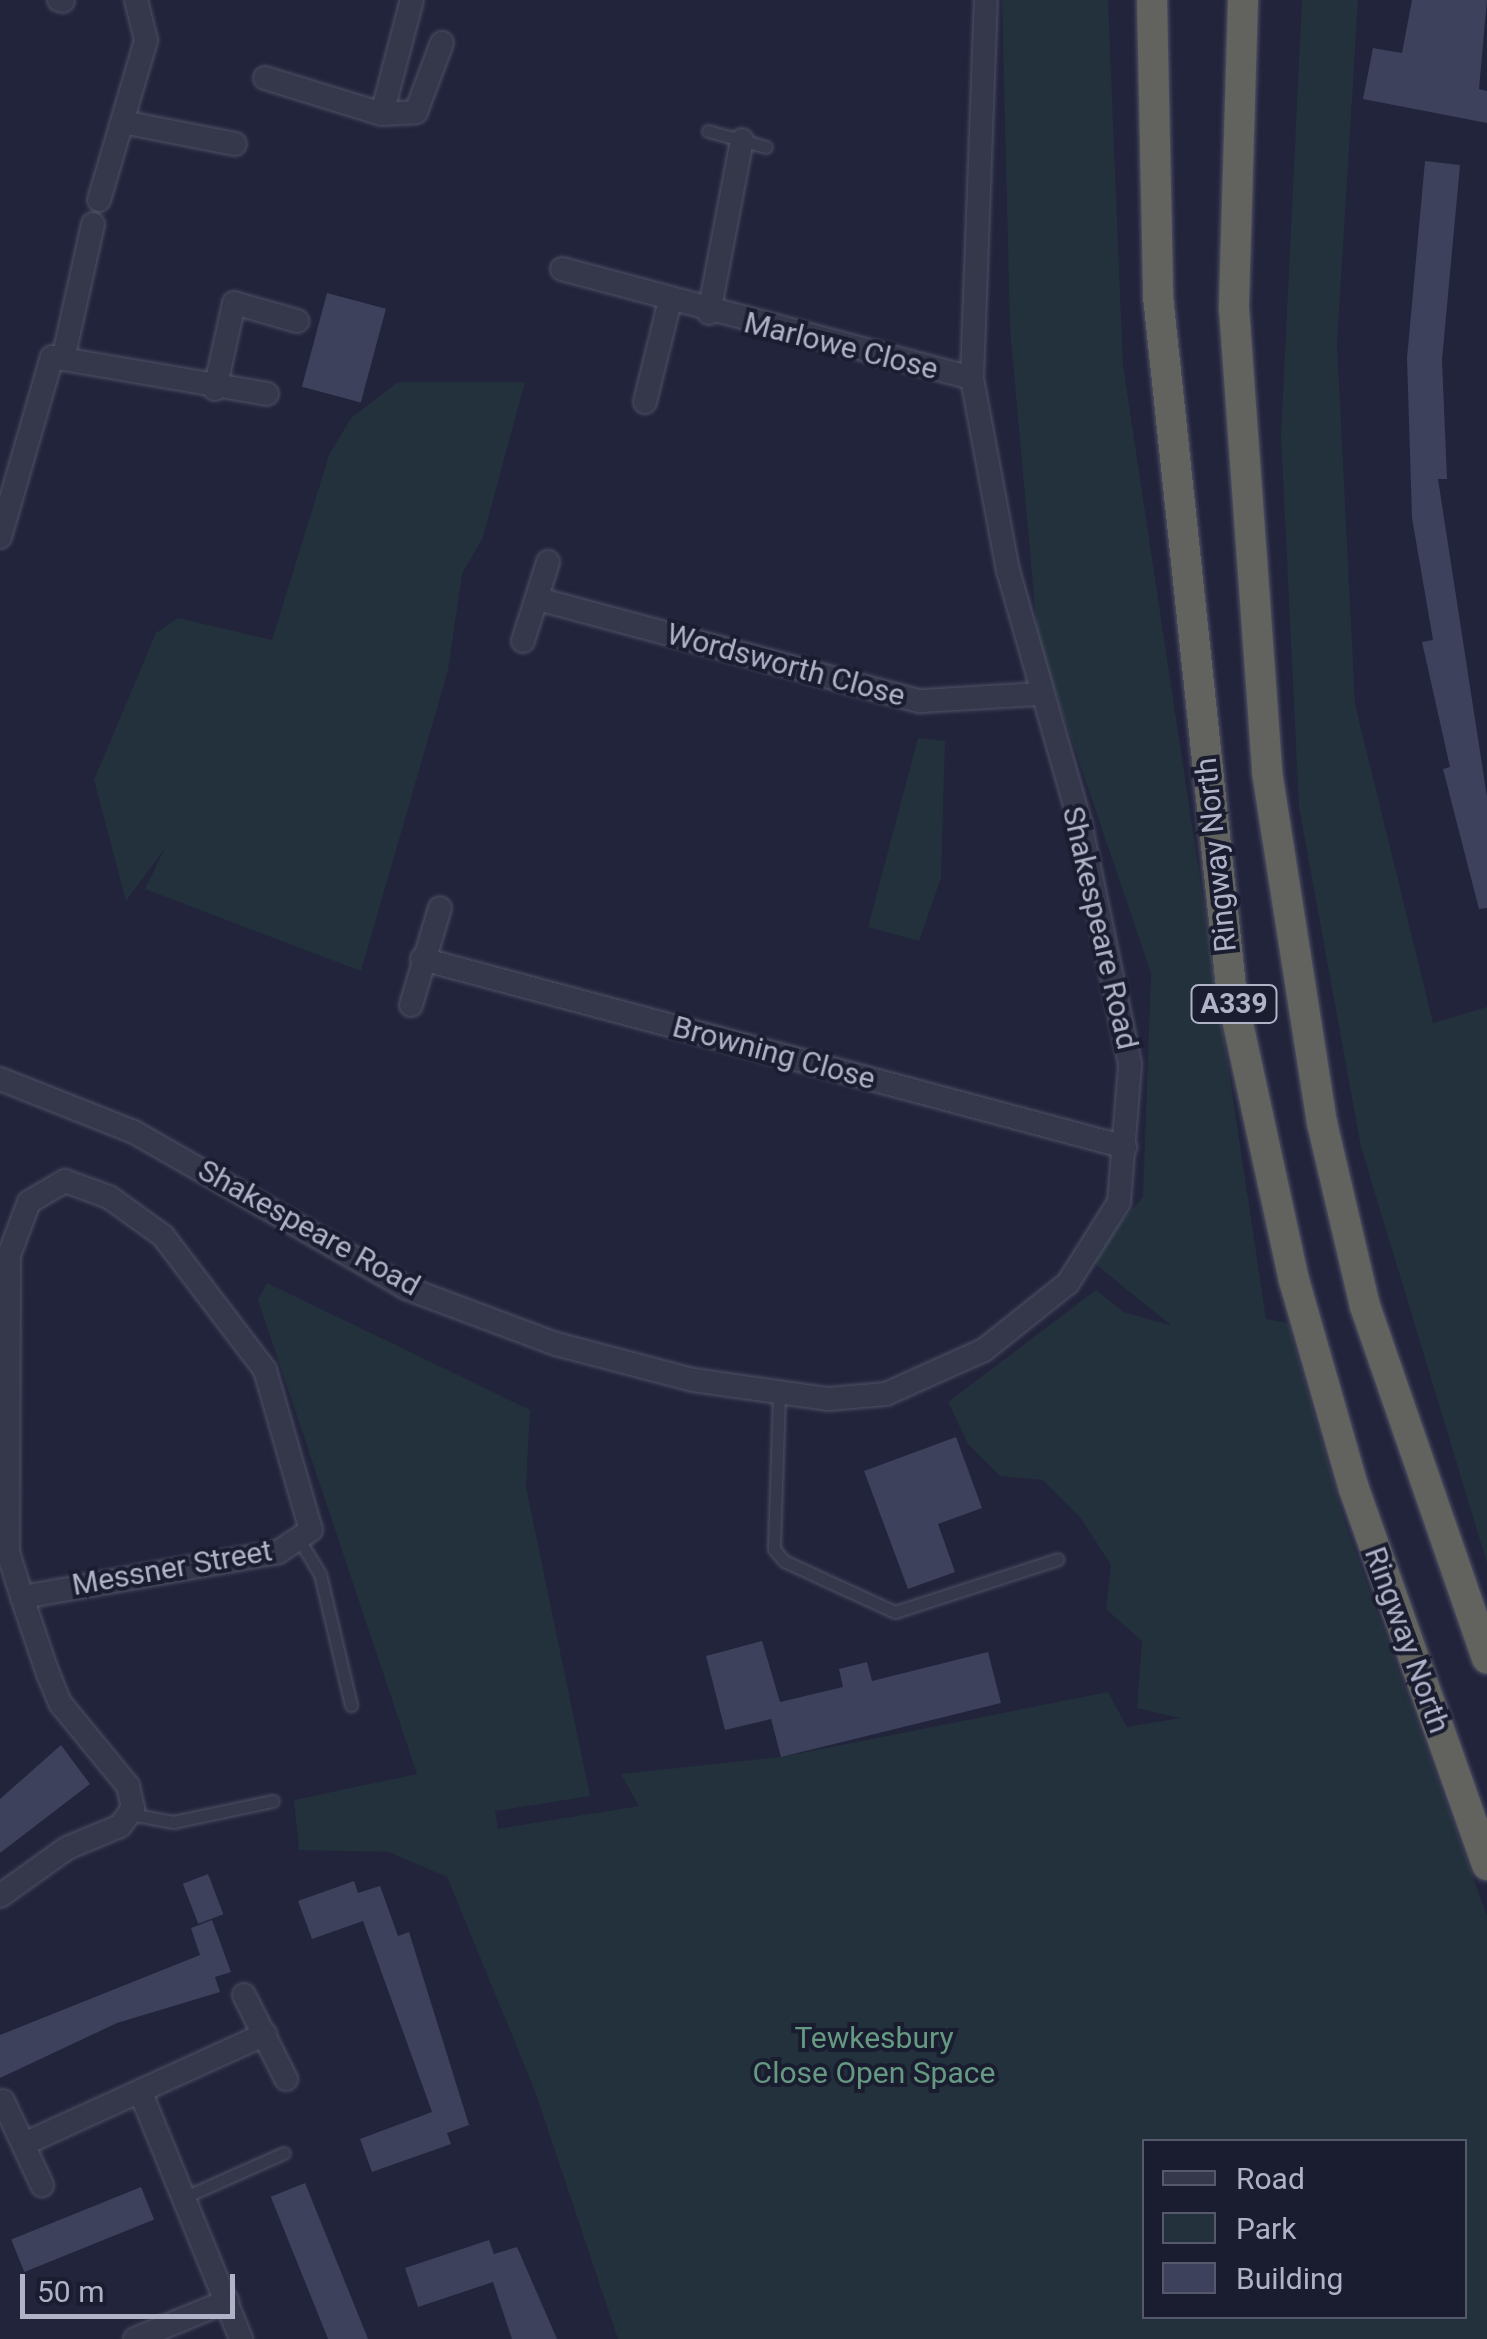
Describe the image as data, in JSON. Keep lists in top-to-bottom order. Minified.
{"streets":{"highway":["Ringway North","A339"],"street":["Marlowe Close","Wordsworth Close","Shakespeare Road","Browning Close","Messner Street"]},"crossings":[["Marlowe Close","Shakespeare Road"],["Wordsworth Close","Shakespeare Road"],["Ringway North","A339"],["Shakespeare Road","Browning Close"]],"parks":["Tewkesbury Close Open Space"],"legend":["Road","Park","Building"],"scale_bar":"50 m"}
